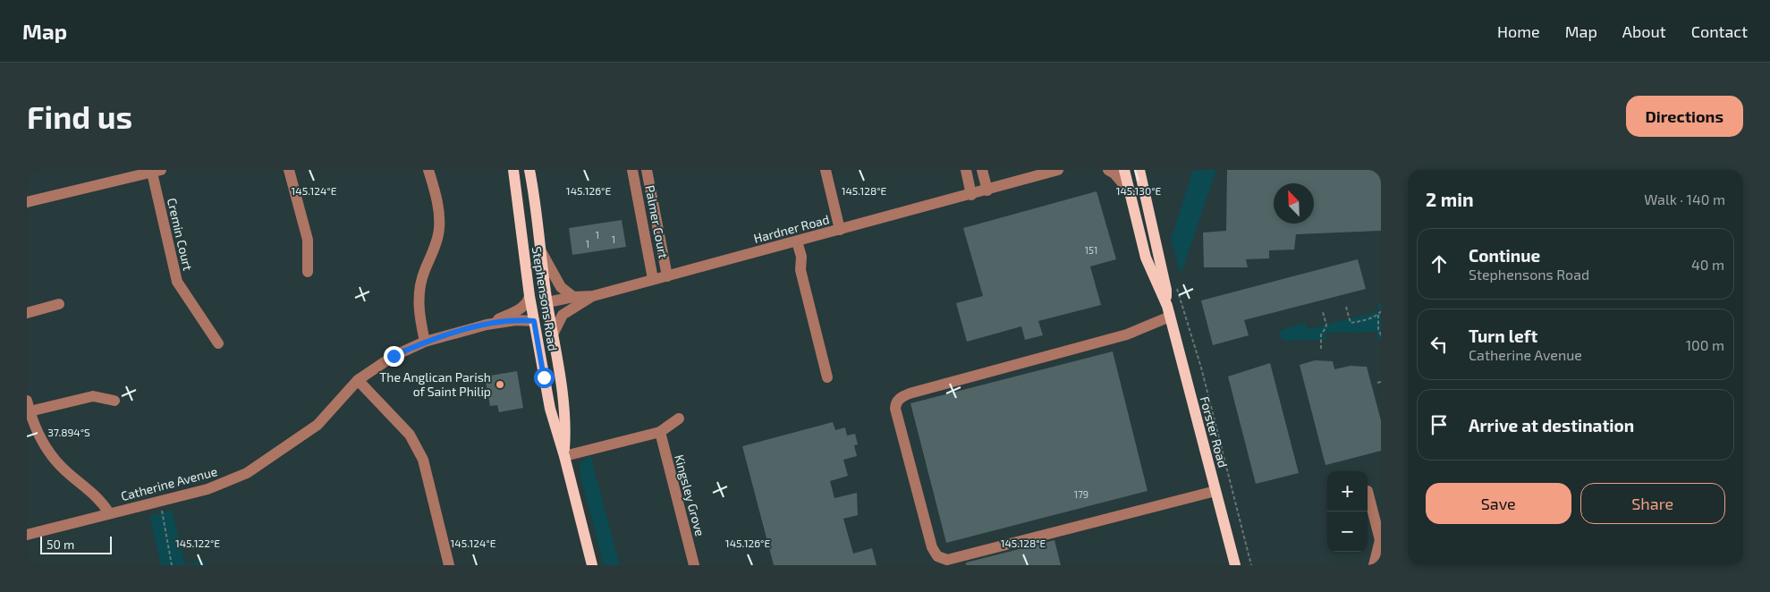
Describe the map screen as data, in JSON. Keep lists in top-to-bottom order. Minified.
{"streets":{"main road":["Stephensons Road","Forster Road"],"street":["Palmer Court","Hardner Road","Cremin Court","Catherine Avenue","Kingsley Grove"]},"crossings":[["Palmer Court","Hardner Road"],["Hardner Road","Stephensons Road"],["Stephensons Road","Catherine Avenue"]],"places":["The Anglican Parish of Saint Philip"],"house_numbers":["1","1","1","151","179"],"scale_bar":"50 m","north":"top left","page":{"header":"Map","nav":["Home","Map","About","Contact"],"buttons":["Directions",["Save","Share"]],"title":"Find us","heading":["2 min","Walk · 140 m"],"list":[["Continue","Stephensons Road","40 m"],["Turn left","Catherine Avenue","100 m"],"Arrive at destination"],"map_buttons":["+","−"],"scale":"50 m"},"coordinates":["145.124°E","145.126°E","145.128°E","145.130°E","37.894°S","145.122°E"]}
